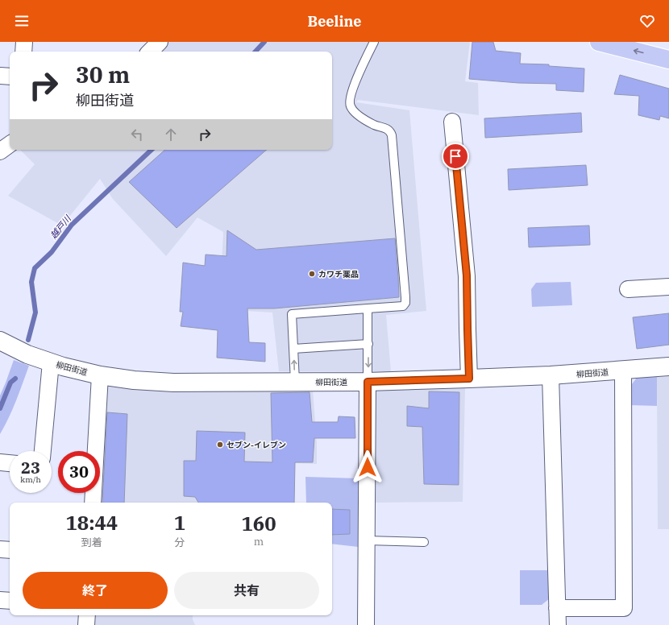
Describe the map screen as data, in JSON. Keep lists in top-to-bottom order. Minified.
{"streets":{"street":["柳田街道"]},"water":["越戸川"],"places":["カワチ薬品","セブン-イレブン"],"page":{"header":"Beeline","turn":["30 m","柳田街道"],"speed":"23 km/h","limit":"30","eta":["18:44","到着","1","分","160","m"],"buttons":["終了","共有"]}}
